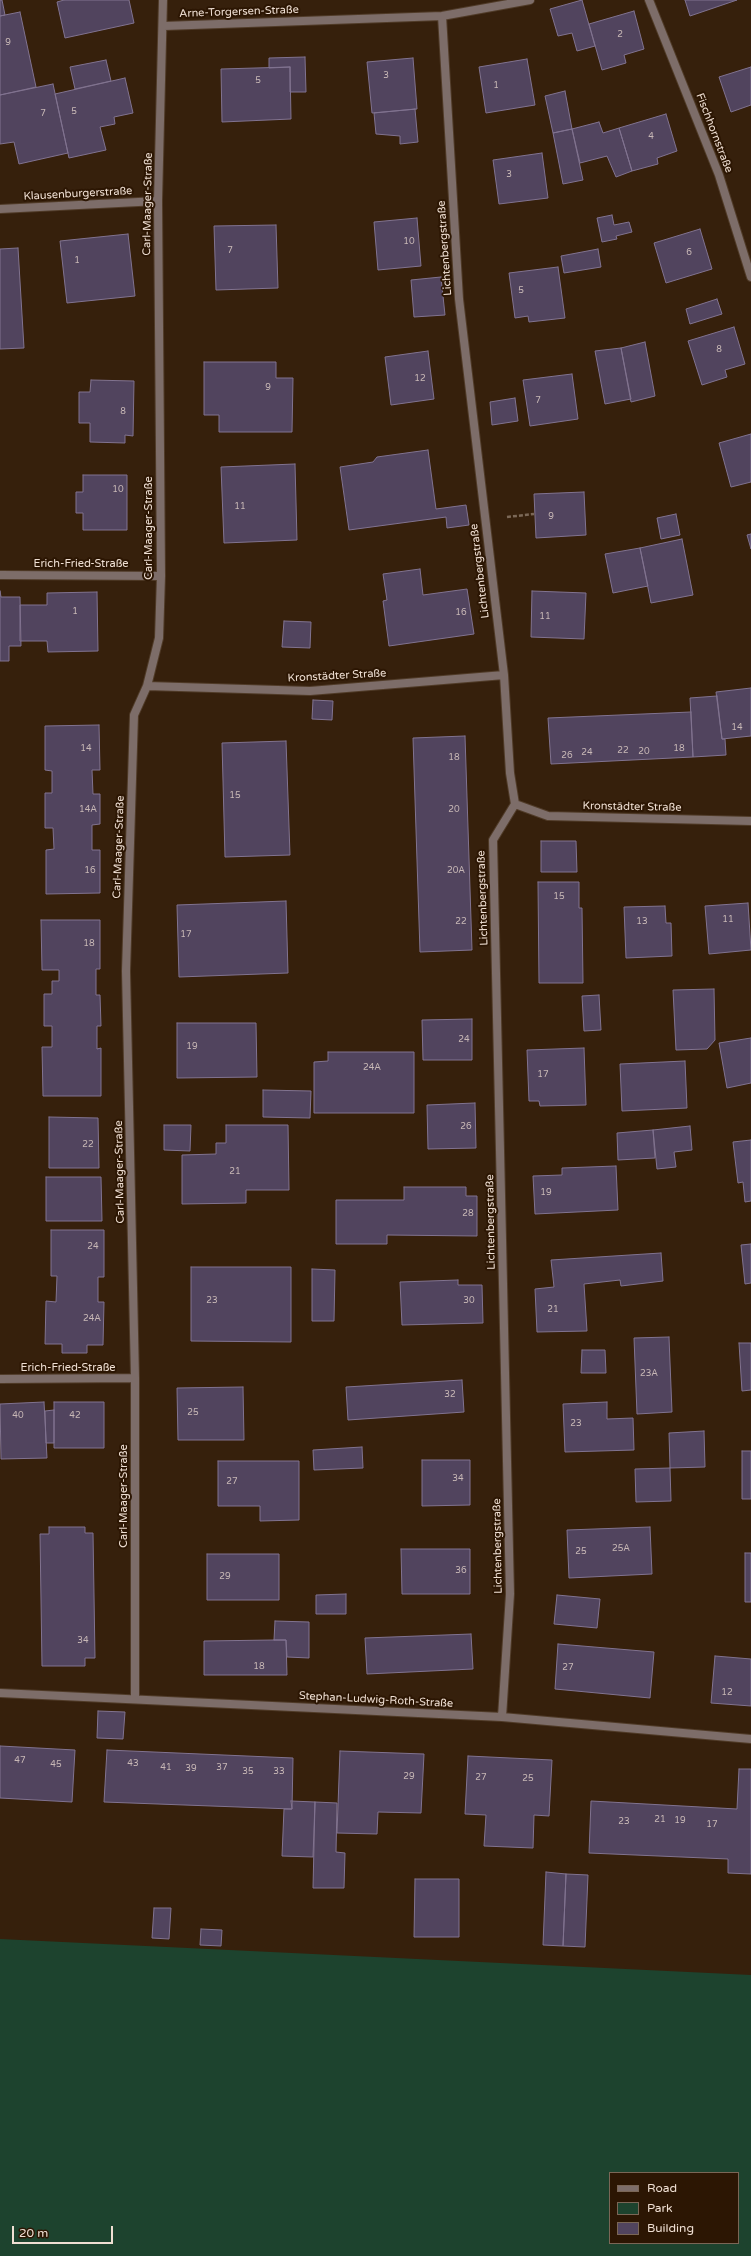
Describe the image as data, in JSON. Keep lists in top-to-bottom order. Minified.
{"streets":{"street":["Arne-Torgersen-Straße","Fischhornstraße","Klausenburgerstraße","Carl-Maager-Straße","Lichtenbergstraße","Erich-Fried-Straße","Kronstädter Straße","Stephan-Ludwig-Roth-Straße"]},"crossings":[["Arne-Torgersen-Straße","Carl-Maager-Straße"],["Arne-Torgersen-Straße","Lichtenbergstraße"],["Klausenburgerstraße","Carl-Maager-Straße"],["Carl-Maager-Straße","Erich-Fried-Straße"],["Carl-Maager-Straße","Kronstädter Straße"],["Carl-Maager-Straße","Stephan-Ludwig-Roth-Straße"],["Lichtenbergstraße","Kronstädter Straße"],["Lichtenbergstraße","Stephan-Ludwig-Roth-Straße"]],"house_numbers":["2","9","3","5","1","5","7","4","3","10","7","6","1","5","8","12","9","7","8","10","11","9","1","16","11","14","14","18","22","20","24","26","18","15","14A","20","16","20A","15","11","22","13","17","18","24","19","24A","17","26","22","21","19","28","24","23","30","21","24A","23A","32","25","40","42","23","34","27","25A","25","36","29","34","18","27","12","47","43","45","41","37","39","35","33","29","27","25","21","19","23","17"],"legend":["Road","Park","Building"],"scale_bar":"20 m"}
